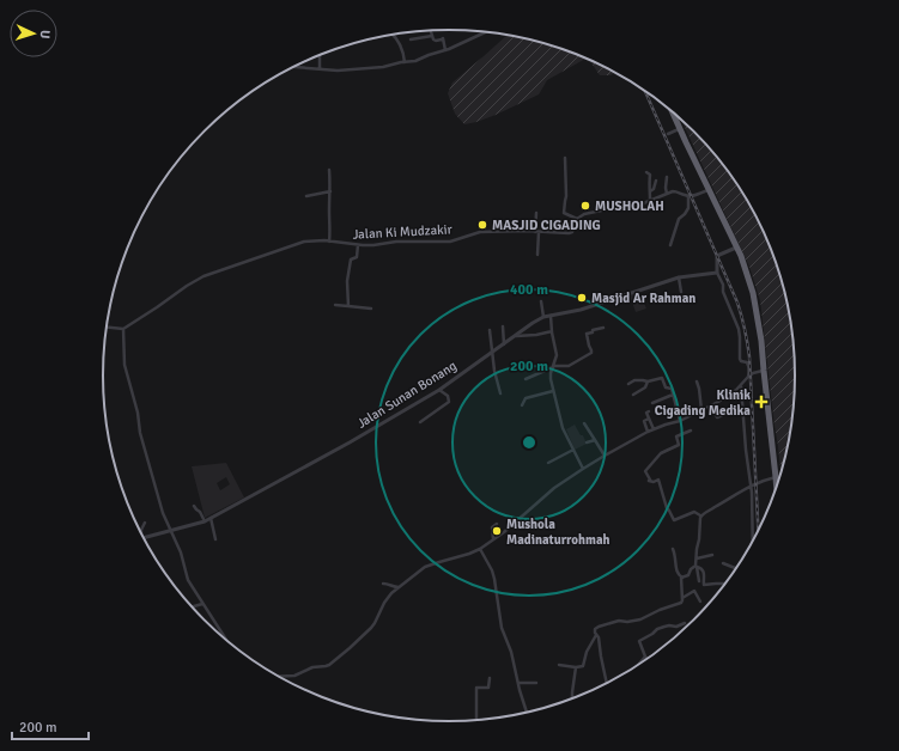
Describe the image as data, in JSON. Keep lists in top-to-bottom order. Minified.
{"streets":{"street":["Jalan Ki Mudzakir","Jalan Sunan Bonang"]},"places":{"other":["MUSHOLAH","MASJID CIGADING","Masjid Ar Rahman","Mushola Madinaturrohmah"],"health":["Klinik Cigading Medika"]},"scale_bar":"200 m","north":"right","rings":["400 m","200 m"]}
